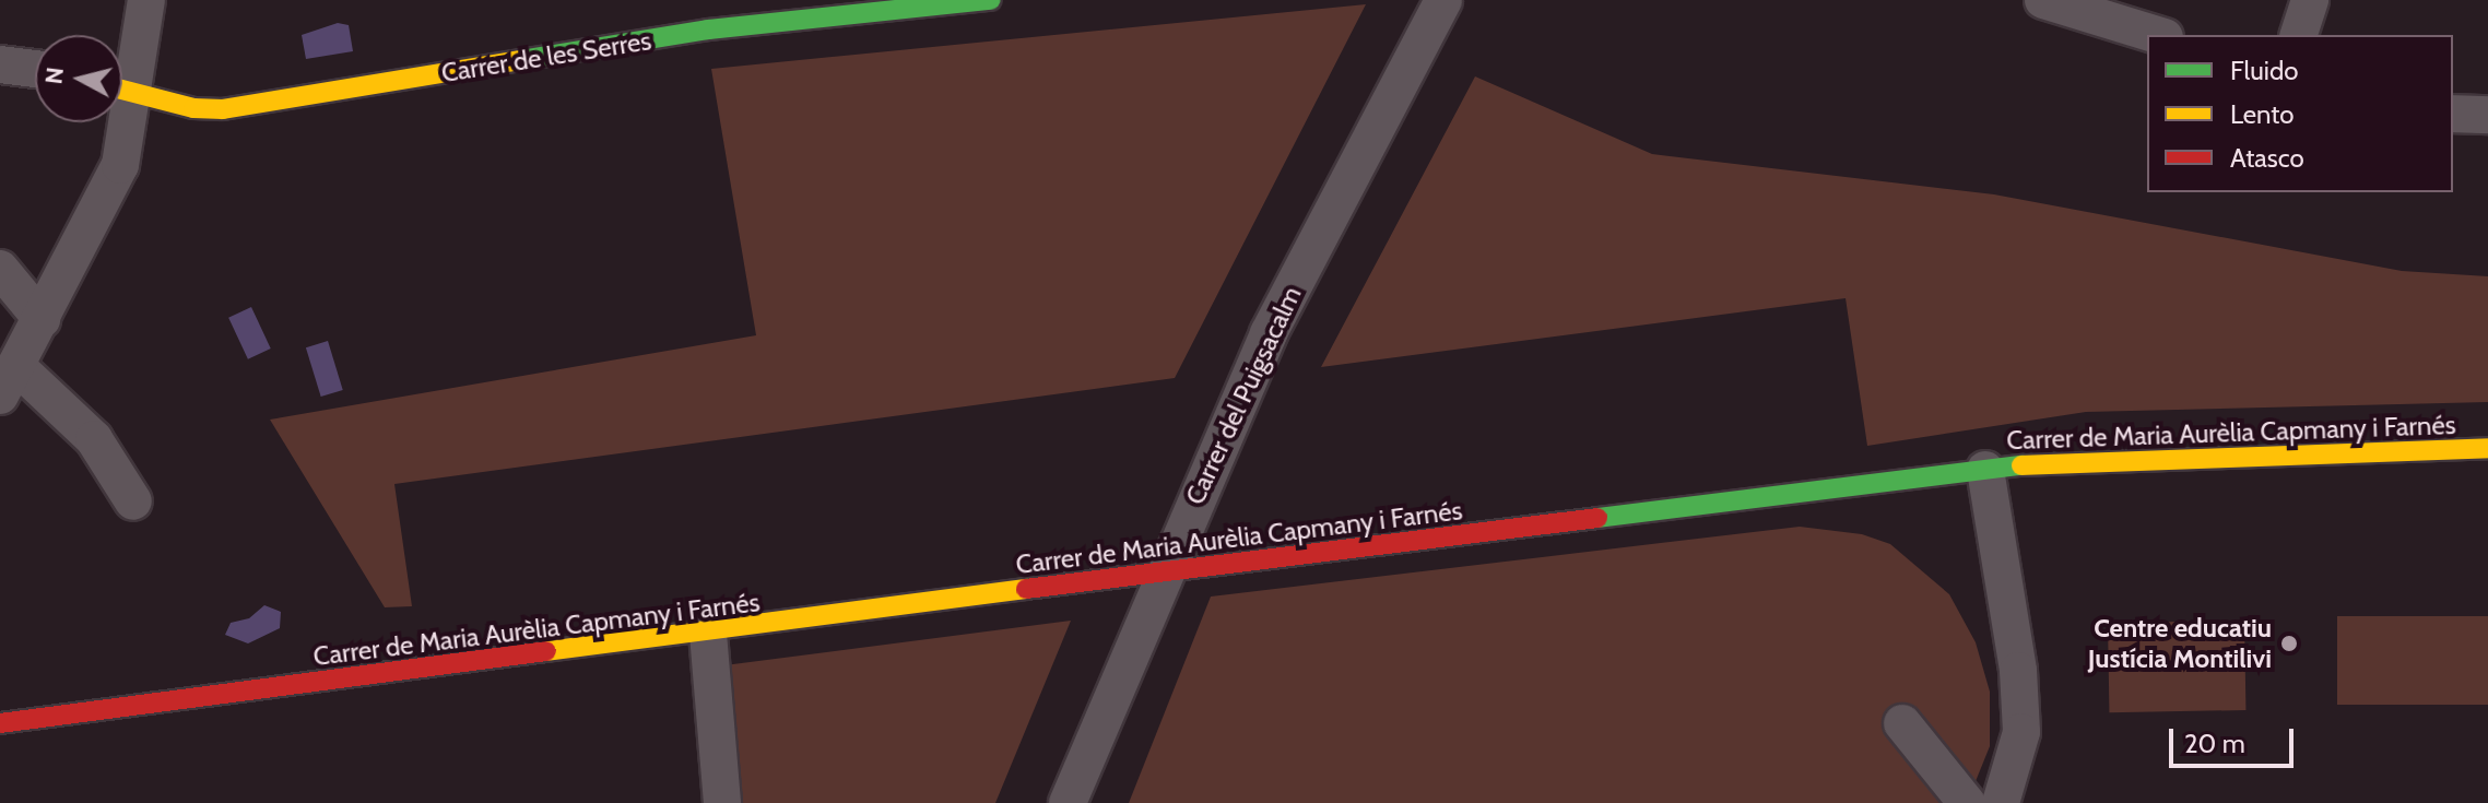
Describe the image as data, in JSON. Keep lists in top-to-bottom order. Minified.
{"streets":{"street":["Carrer de les Serres","Carrer del Puigsacalm","Carrer de Maria Aurèlia Capmany i Farnés"]},"crossings":[["Carrer del Puigsacalm","Carrer de Maria Aurèlia Capmany i Farnés"]],"places":["Centre educatiu Justícia Montilivi"],"legend":["Fluido","Lento","Atasco"],"scale_bar":"20 m","north":"left"}
